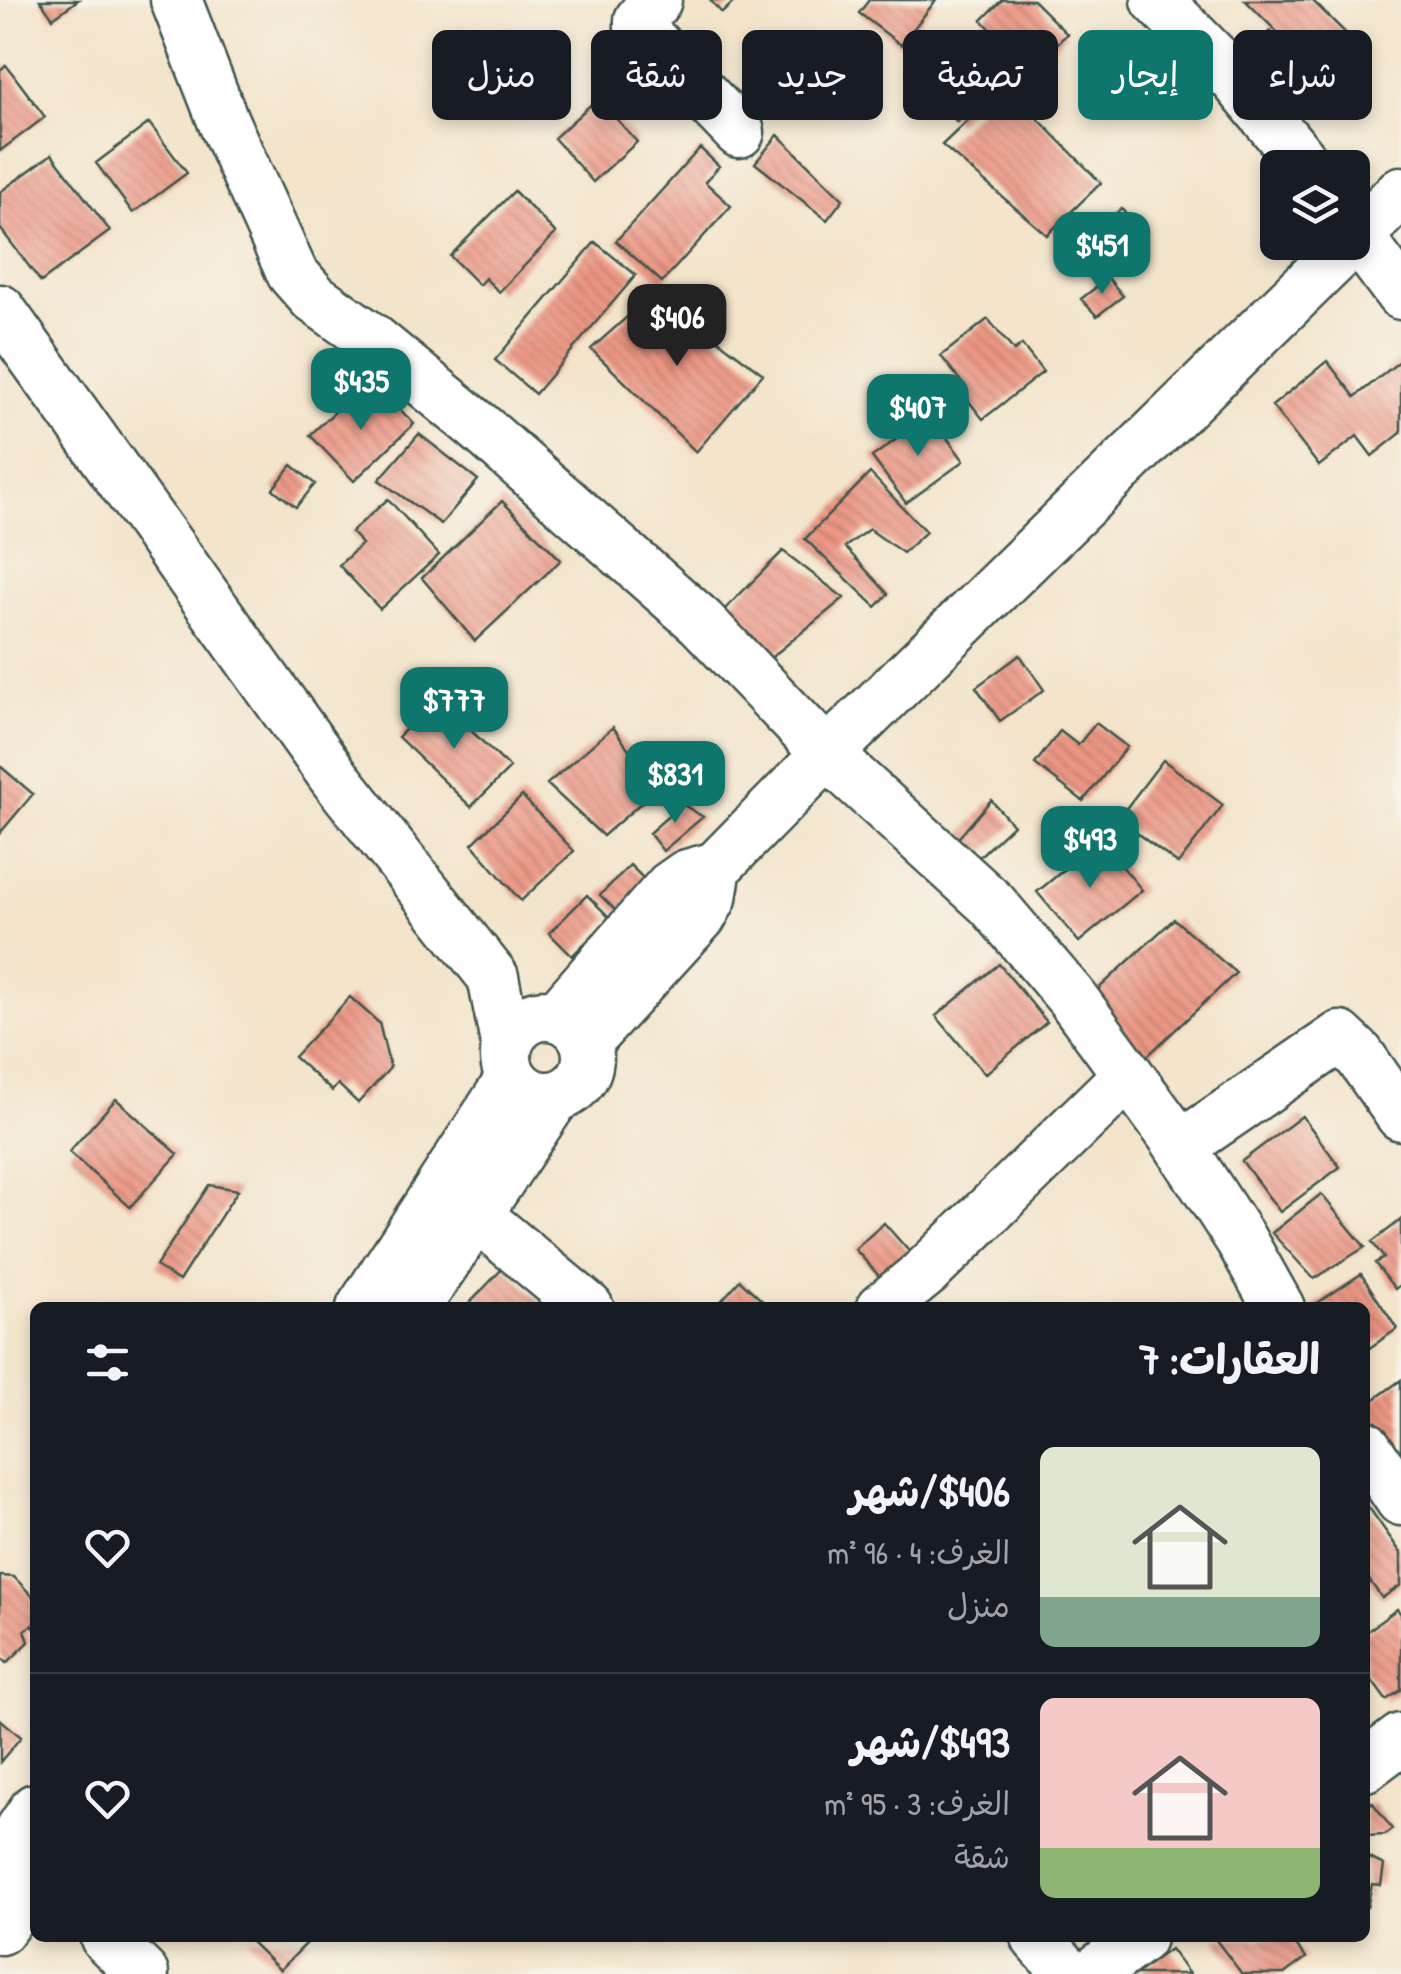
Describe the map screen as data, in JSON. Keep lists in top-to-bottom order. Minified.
{"page":{"chip":["شراء","إيجار","تصفية","جديد","شقة","منزل"],"price":["$451","$406","$435","$407","$777","$831","$493"],"heading":"العقارات: 7","list":[{"name":"$406/شهر","note":"الغرف: 4 · 96 m² · منزل"},{"name":"$493/شهر","note":"الغرف: 3 · 95 m² · شقة"}]}}
